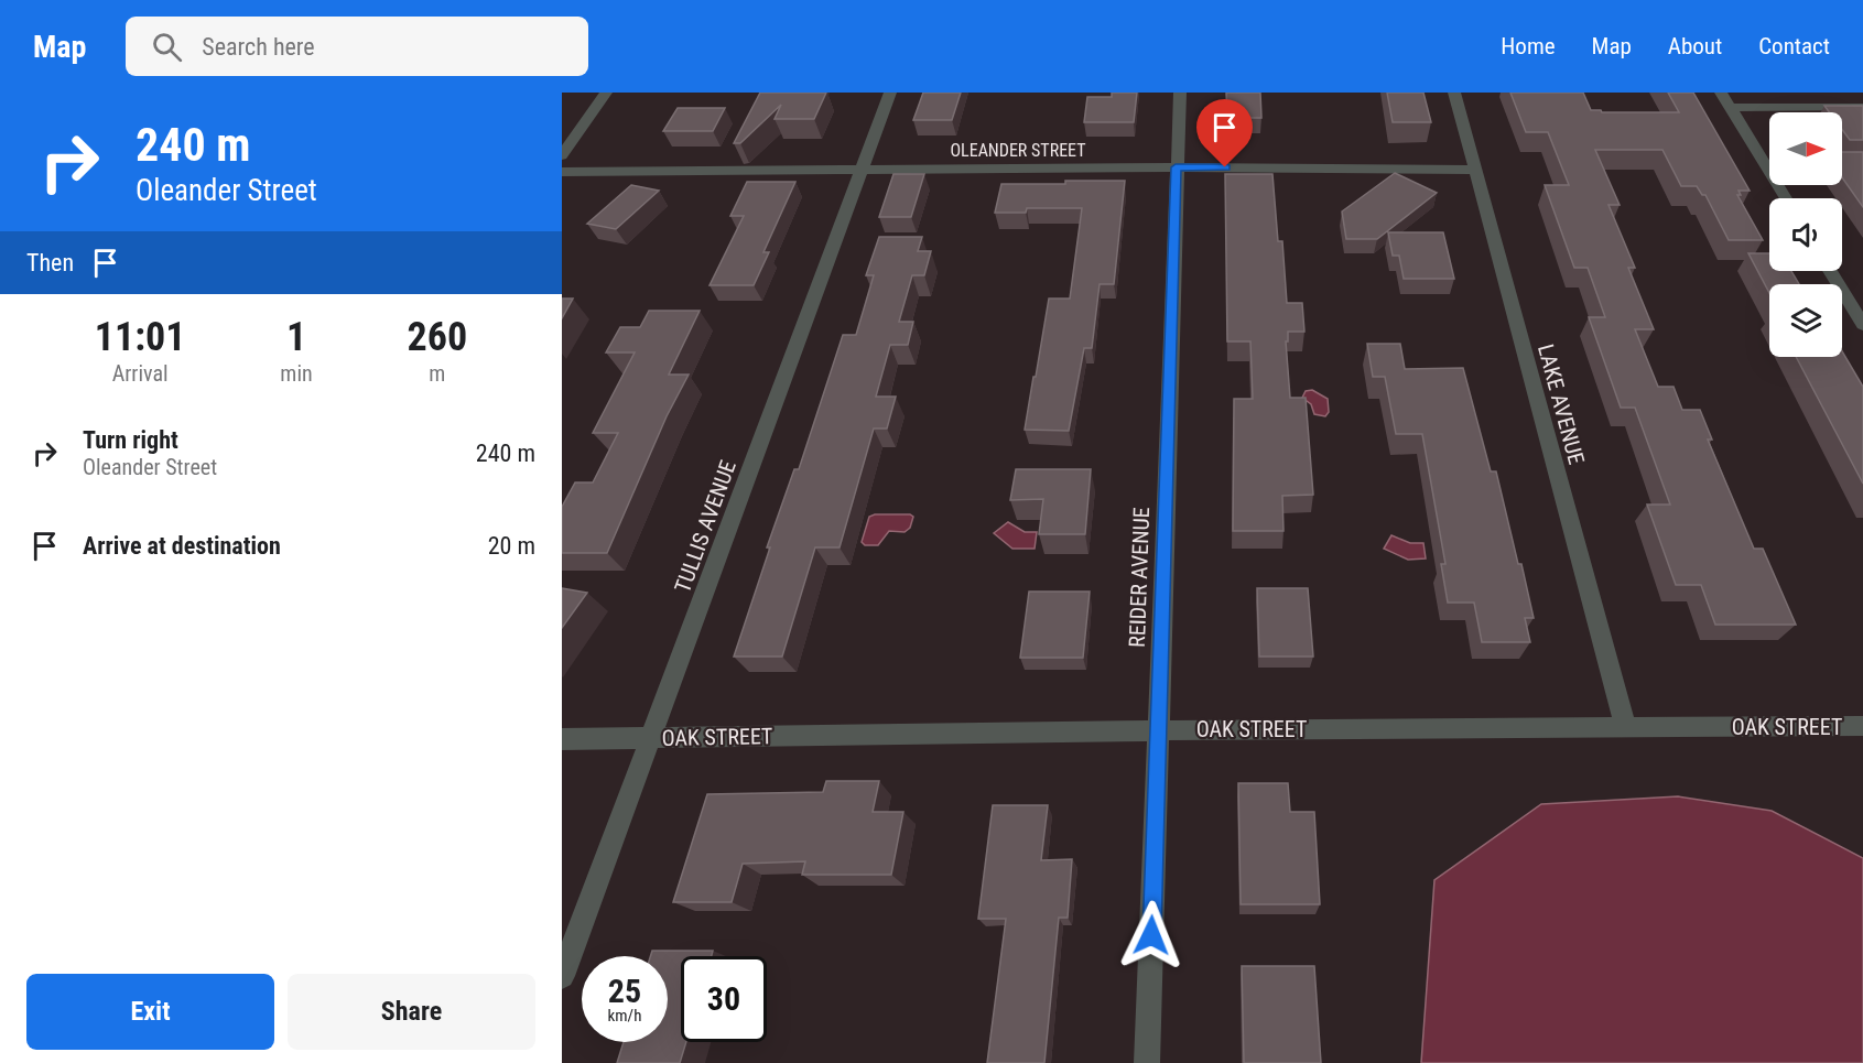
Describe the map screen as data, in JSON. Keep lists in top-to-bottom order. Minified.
{"streets":{"street":["OLEANDER STREET","LAKE AVENUE","TULLIS AVENUE","REIDER AVENUE","OAK STREET"]},"crossings":[["OLEANDER STREET","LAKE AVENUE"],["OLEANDER STREET","TULLIS AVENUE"],["OLEANDER STREET","REIDER AVENUE"],["LAKE AVENUE","OAK STREET"],["TULLIS AVENUE","OAK STREET"],["REIDER AVENUE","OAK STREET"]],"north":"right","page":{"header":"Map","search":"Search here","nav":["Home","Map","About","Contact"],"turn":["240 m","Oleander Street"],"then":"Then","eta":["11:01","Arrival","1","min","260","m"],"list":[{"name":"Turn right","note":"Oleander Street","value":"240 m"},{"name":"Arrive at destination","value":"20 m"}],"speed":"25 km/h","limit":"30","buttons":["Exit","Share"]}}
